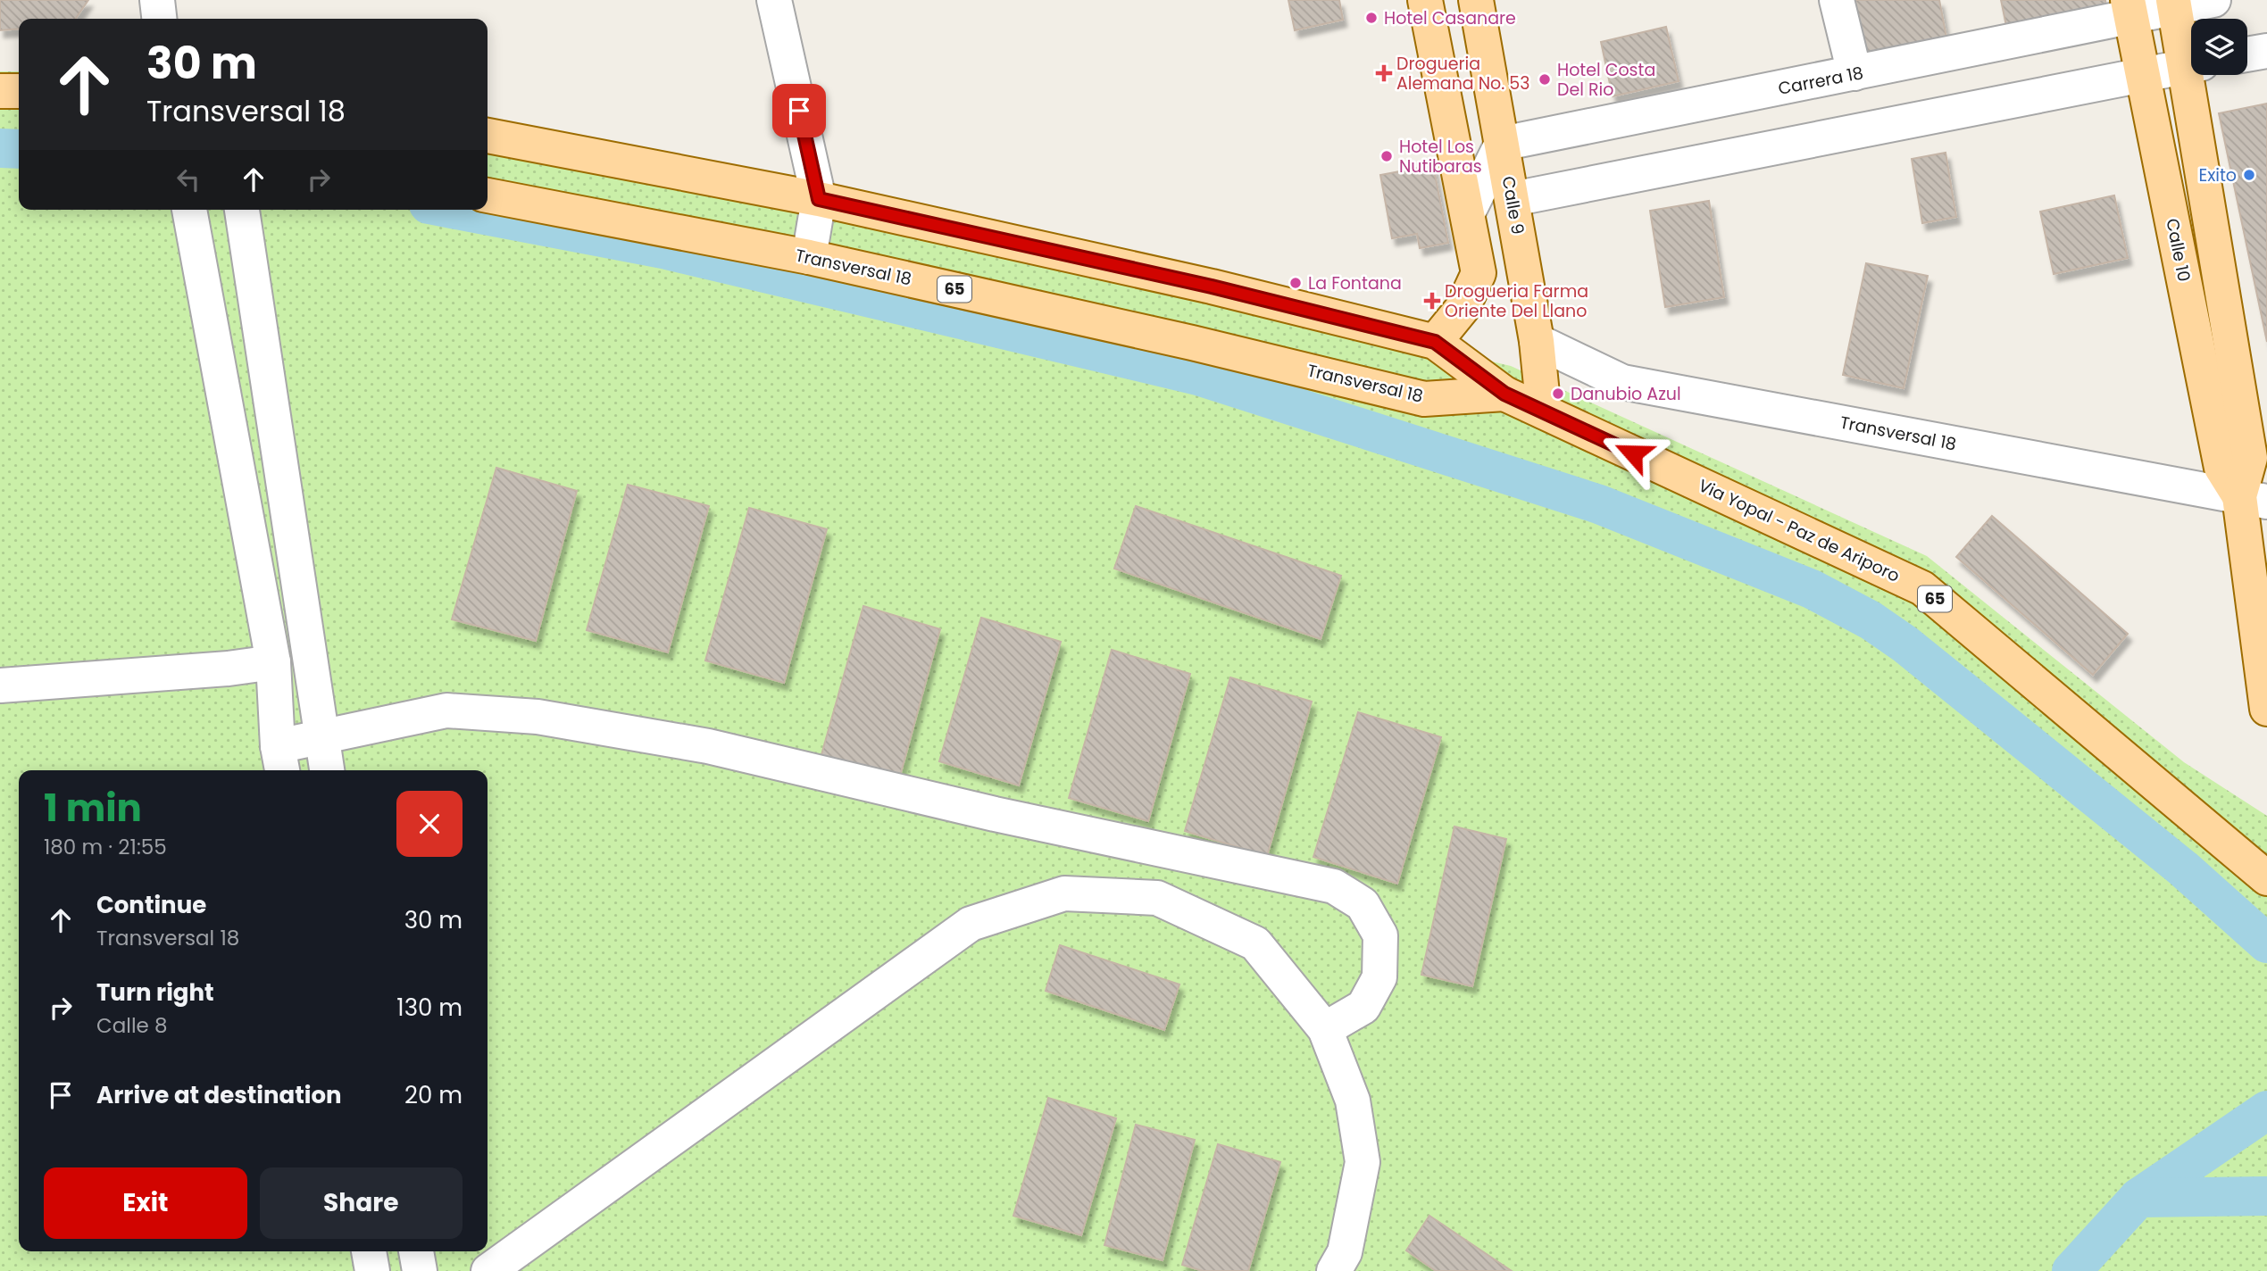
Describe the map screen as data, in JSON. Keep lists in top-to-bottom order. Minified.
{"streets":{"main road":["Calle 9","Calle 10","Transversal 18","65","Via Yopal - Paz de Ariporo"],"street":["Carrera 18"]},"crossings":[["Carrera 18","Calle 9"],["Carrera 18","Calle 10"],["Calle 9","Transversal 18"],["Calle 9","Via Yopal - Paz de Ariporo"],["Calle 10","Transversal 18"],["Transversal 18","65"],["Transversal 18","Via Yopal - Paz de Ariporo"],["65","Via Yopal - Paz de Ariporo"]],"places":{"other":["Hotel Casanare","Hotel Costa Del Rio","Hotel Los Nutibaras","Exito","La Fontana","Danubio Azul"],"health":["Drogueria Alemana No. 53","Drogueria Farma Oriente Del Llano"]},"page":{"turn":["30 m","Transversal 18"],"heading":["1 min","180 m · 21:55"],"list":[{"name":"Continue","note":"Transversal 18","value":"30 m"},{"name":"Turn right","note":"Calle 8","value":"130 m"},{"name":"Arrive at destination","value":"20 m"}],"buttons":["Exit","Share"]}}
